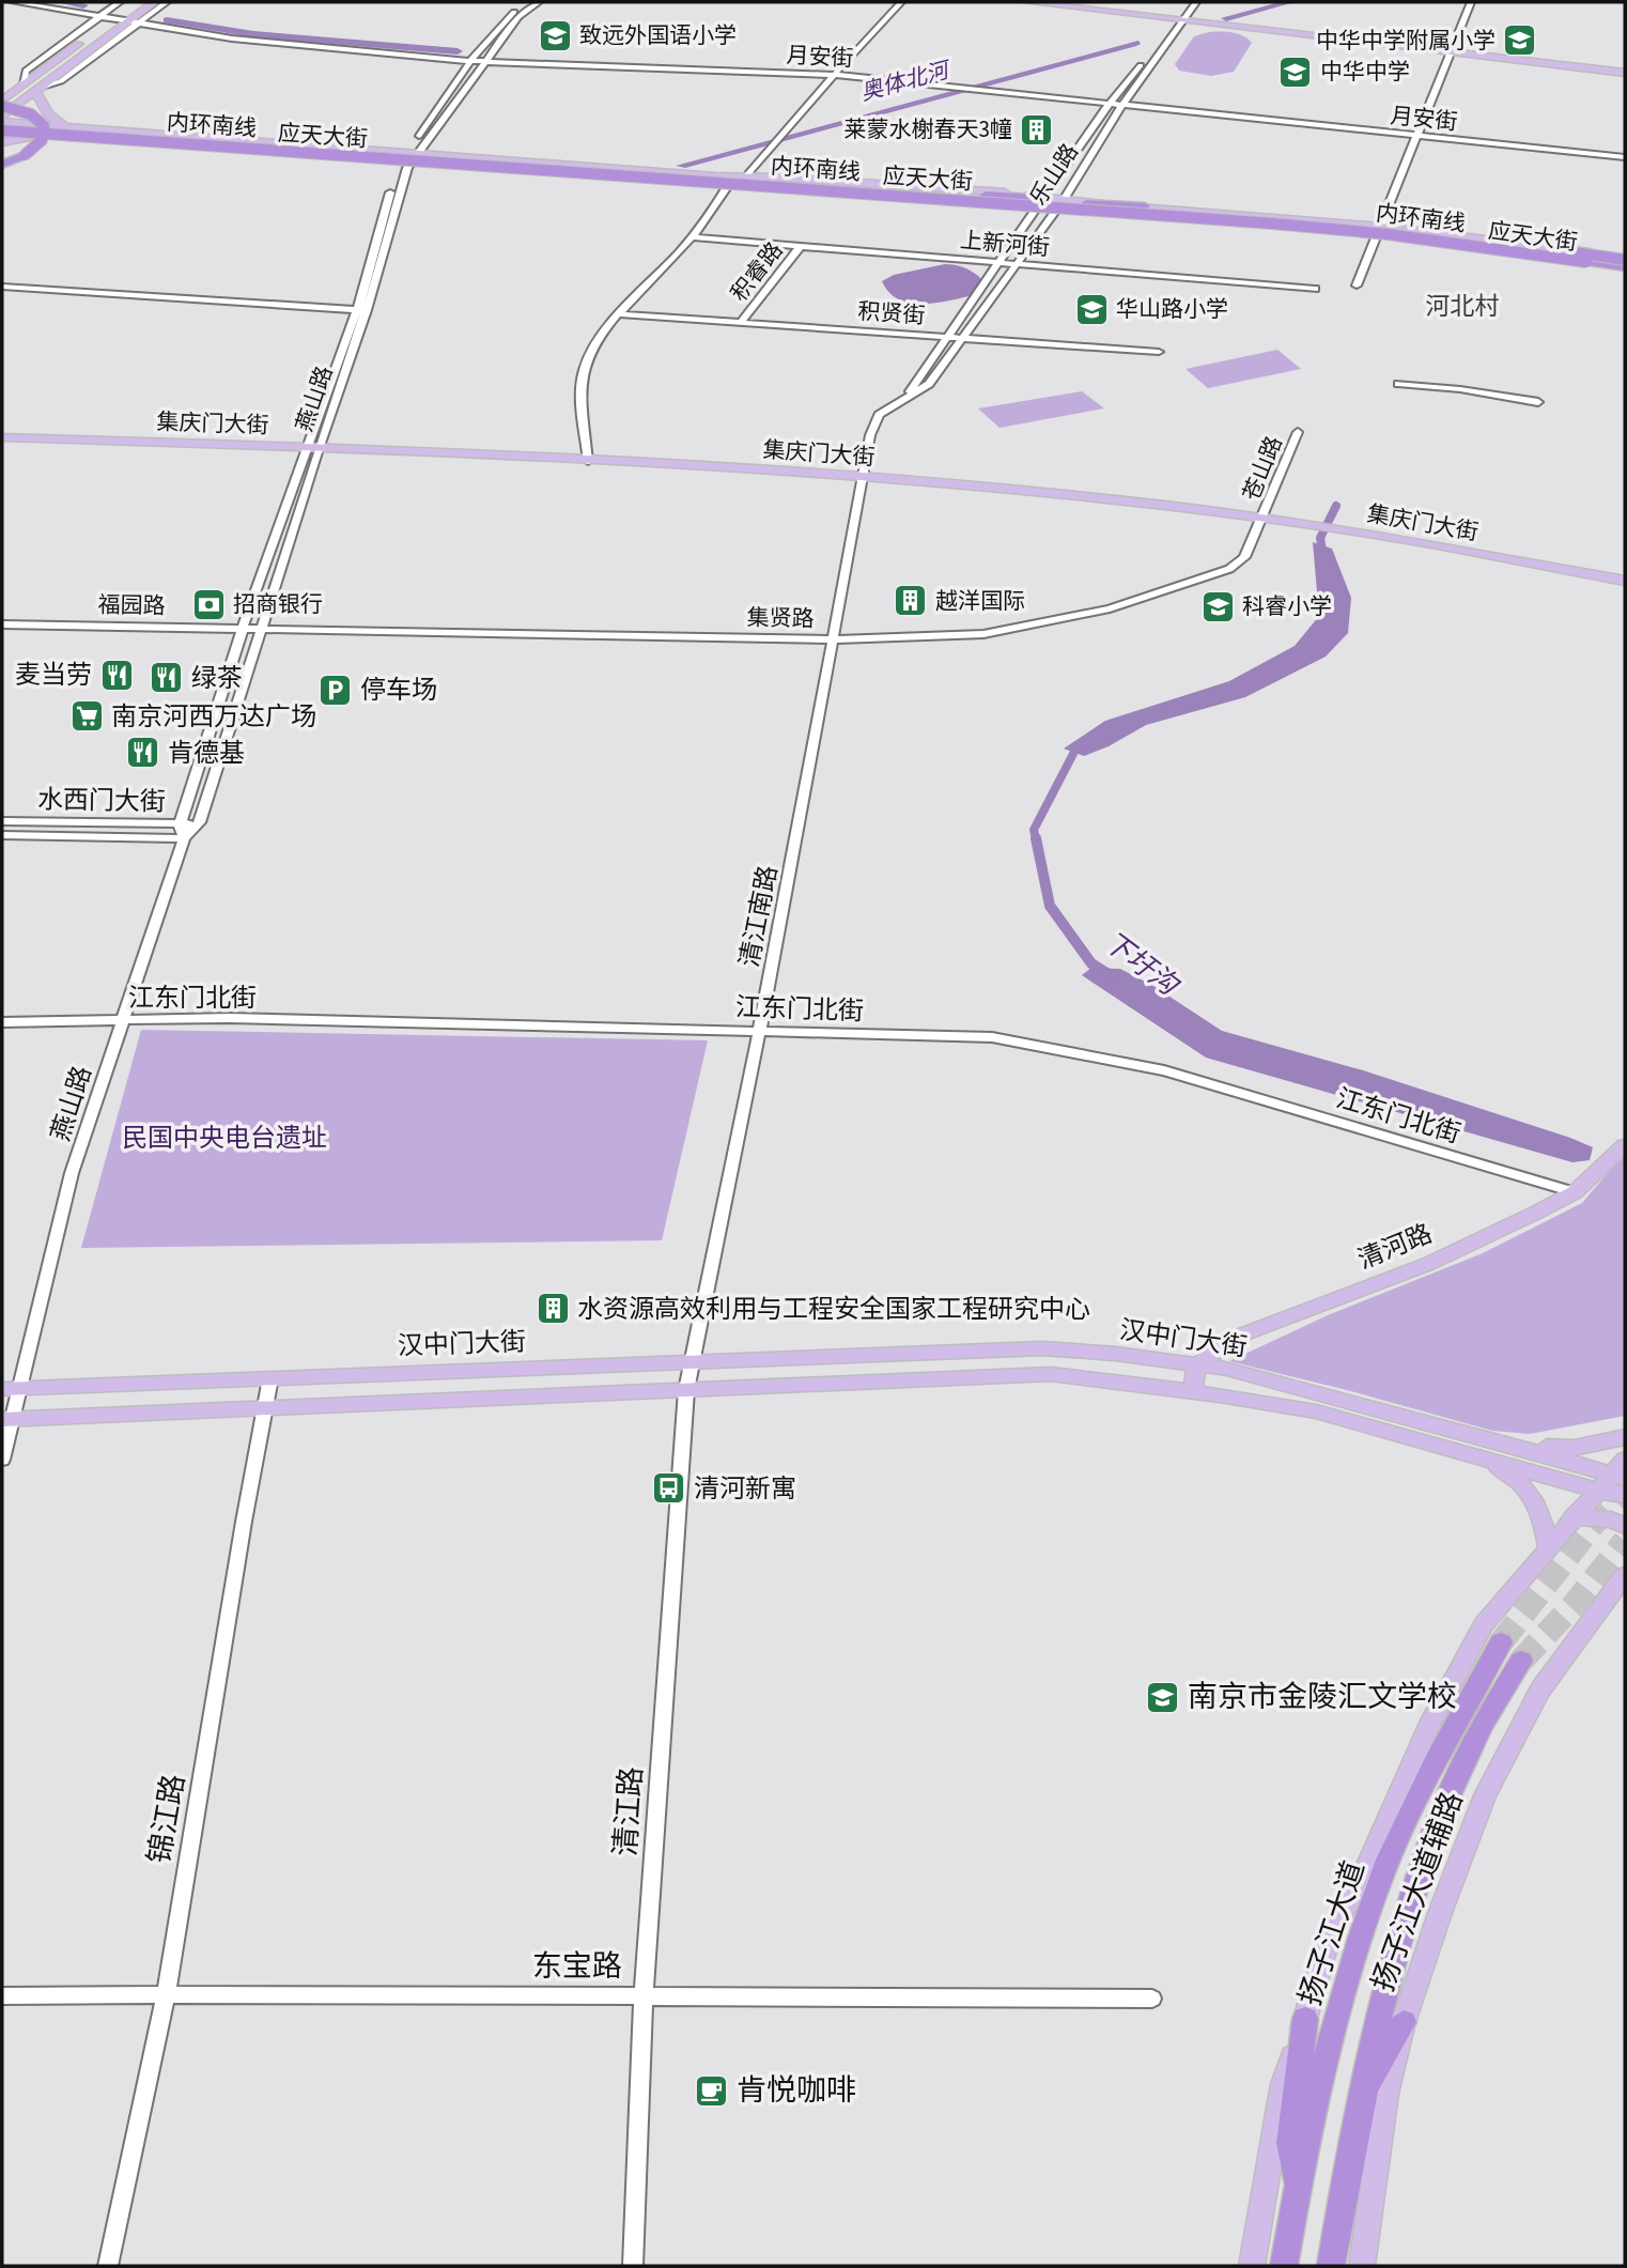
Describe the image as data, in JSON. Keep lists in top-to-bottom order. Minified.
{"streets":{"highway":["内环南线","扬子江大道"],"main road":["应天大街","集庆门大街","清河路","汉中门大街","扬子江大道辅路"],"street":["月安街","乐山路","上新河街","积睿路","积贤街","燕山路","苍山路","福园路","集贤路","水西门大街","清江南路","江东门北街","清江路","锦江路","东宝路"]},"crossings":[["月安街","乐山路"],["月安街","燕山路"],["内环南线","应天大街"],["应天大街","乐山路"],["应天大街","燕山路"],["乐山路","上新河街"],["乐山路","积贤街"],["乐山路","集庆门大街"],["乐山路","清江南路"],["上新河街","积睿路"],["积睿路","积贤街"],["燕山路","集庆门大街"],["燕山路","福园路"],["燕山路","集贤路"],["燕山路","水西门大街"],["燕山路","江东门北街"],["燕山路","汉中门大街"],["集庆门大街","苍山路"],["集庆门大街","集贤路"],["集庆门大街","清江南路"],["苍山路","集贤路"],["福园路","集贤路"],["集贤路","清江南路"],["清江南路","江东门北街"],["清江南路","汉中门大街"],["清江南路","清江路"],["江东门北街","清河路"],["清河路","汉中门大街"],["汉中门大街","清江路"],["汉中门大街","锦江路"],["汉中门大街","扬子江大道辅路"],["清江路","东宝路"],["锦江路","东宝路"]],"districts":["河北村"],"water":["奥体北河","下圩沟"],"parks":["民国中央电台遗址"],"places":{"school or university":["致远外国语小学","中华中学附属小学","中华中学","华山路小学","科睿小学","南京市金陵汇文学校"],"building":["莱蒙水榭春天3幢","越洋国际","水资源高效利用与工程安全国家工程研究中心"],"bank":["招商银行"],"restaurant":["麦当劳","绿茶","肯德基"],"parking":["停车场"],"supermarket":["南京河西万达广场"],"bus stop":["清河新寓"],"cafe":["肯悦咖啡"]}}
